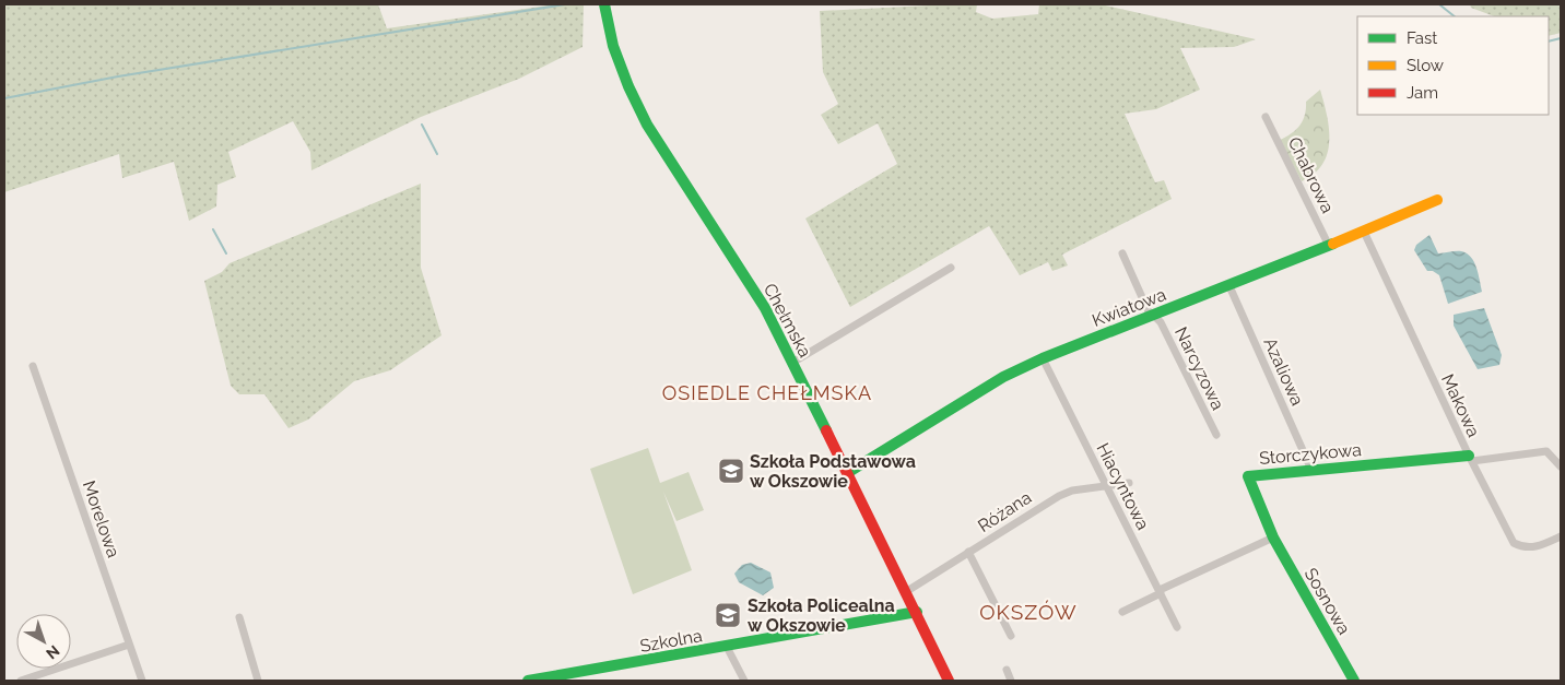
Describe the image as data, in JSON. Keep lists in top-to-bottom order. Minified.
{"streets":{"street":["Chabrowa","Kwiatowa","Chełmska","Narcyzowa","Azaliowa","Makowa","Storczykowa","Hiacyntowa","Różana","Morelowa","Sosnowa","Szkolna"]},"crossings":[["Chabrowa","Kwiatowa"],["Kwiatowa","Chełmska"],["Kwiatowa","Narcyzowa"],["Kwiatowa","Azaliowa"],["Kwiatowa","Makowa"],["Kwiatowa","Hiacyntowa"],["Chełmska","Różana"],["Chełmska","Szkolna"],["Azaliowa","Storczykowa"],["Makowa","Storczykowa"],["Storczykowa","Sosnowa"],["Hiacyntowa","Różana"]],"districts":["OSIEDLE CHEŁMSKA","OKSZÓW"],"places":{"school or university":["Szkoła Podstawowa w Okszowie","Szkoła Policealna w Okszowie"]},"legend":["Fast","Slow","Jam"],"north":"bottom right"}
